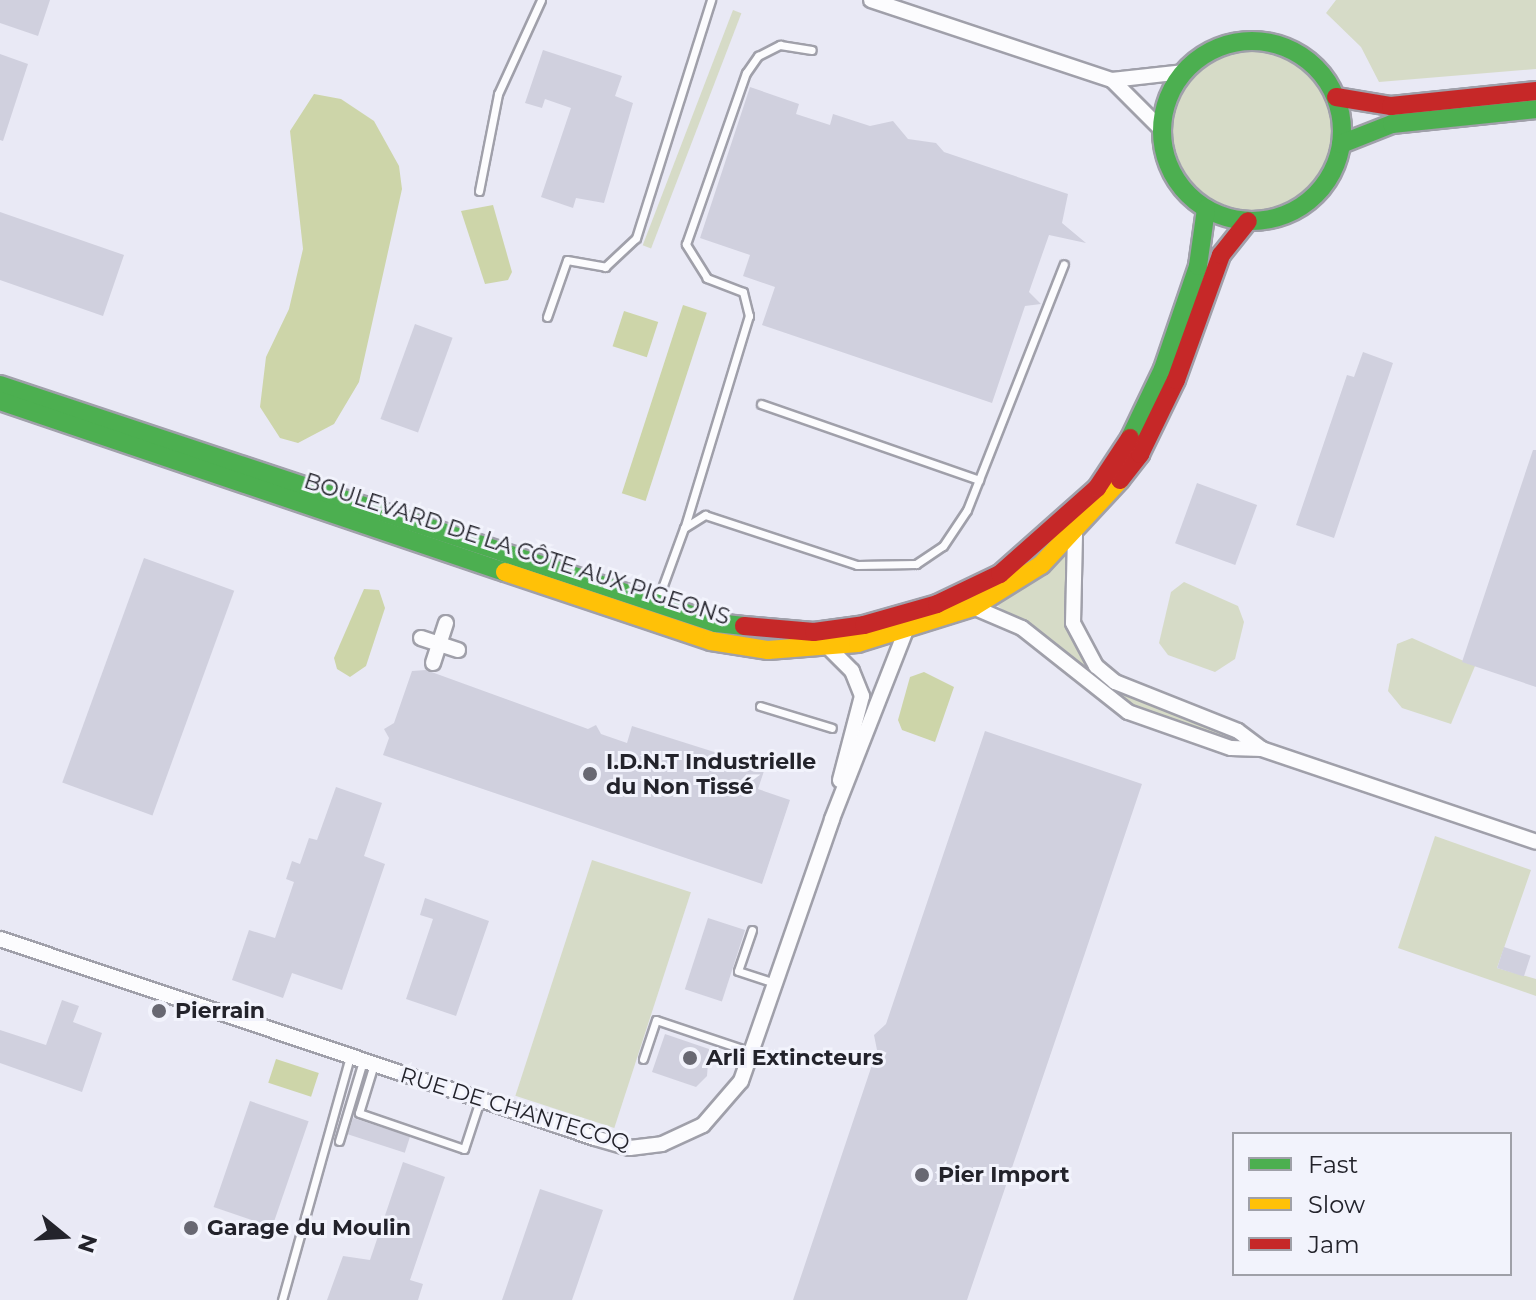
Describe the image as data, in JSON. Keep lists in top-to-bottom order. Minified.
{"streets":{"street":["BOULEVARD DE LA CÔTE AUX PIGEONS","RUE DE CHANTECOQ"]},"crossings":[["BOULEVARD DE LA CÔTE AUX PIGEONS","RUE DE CHANTECOQ"]],"places":["I.D.N.T Industrielle du Non Tissé","Pierrain","Arli Extincteurs","Pier Import","Garage du Moulin"],"legend":["Fast","Slow","Jam"],"north":"right"}
